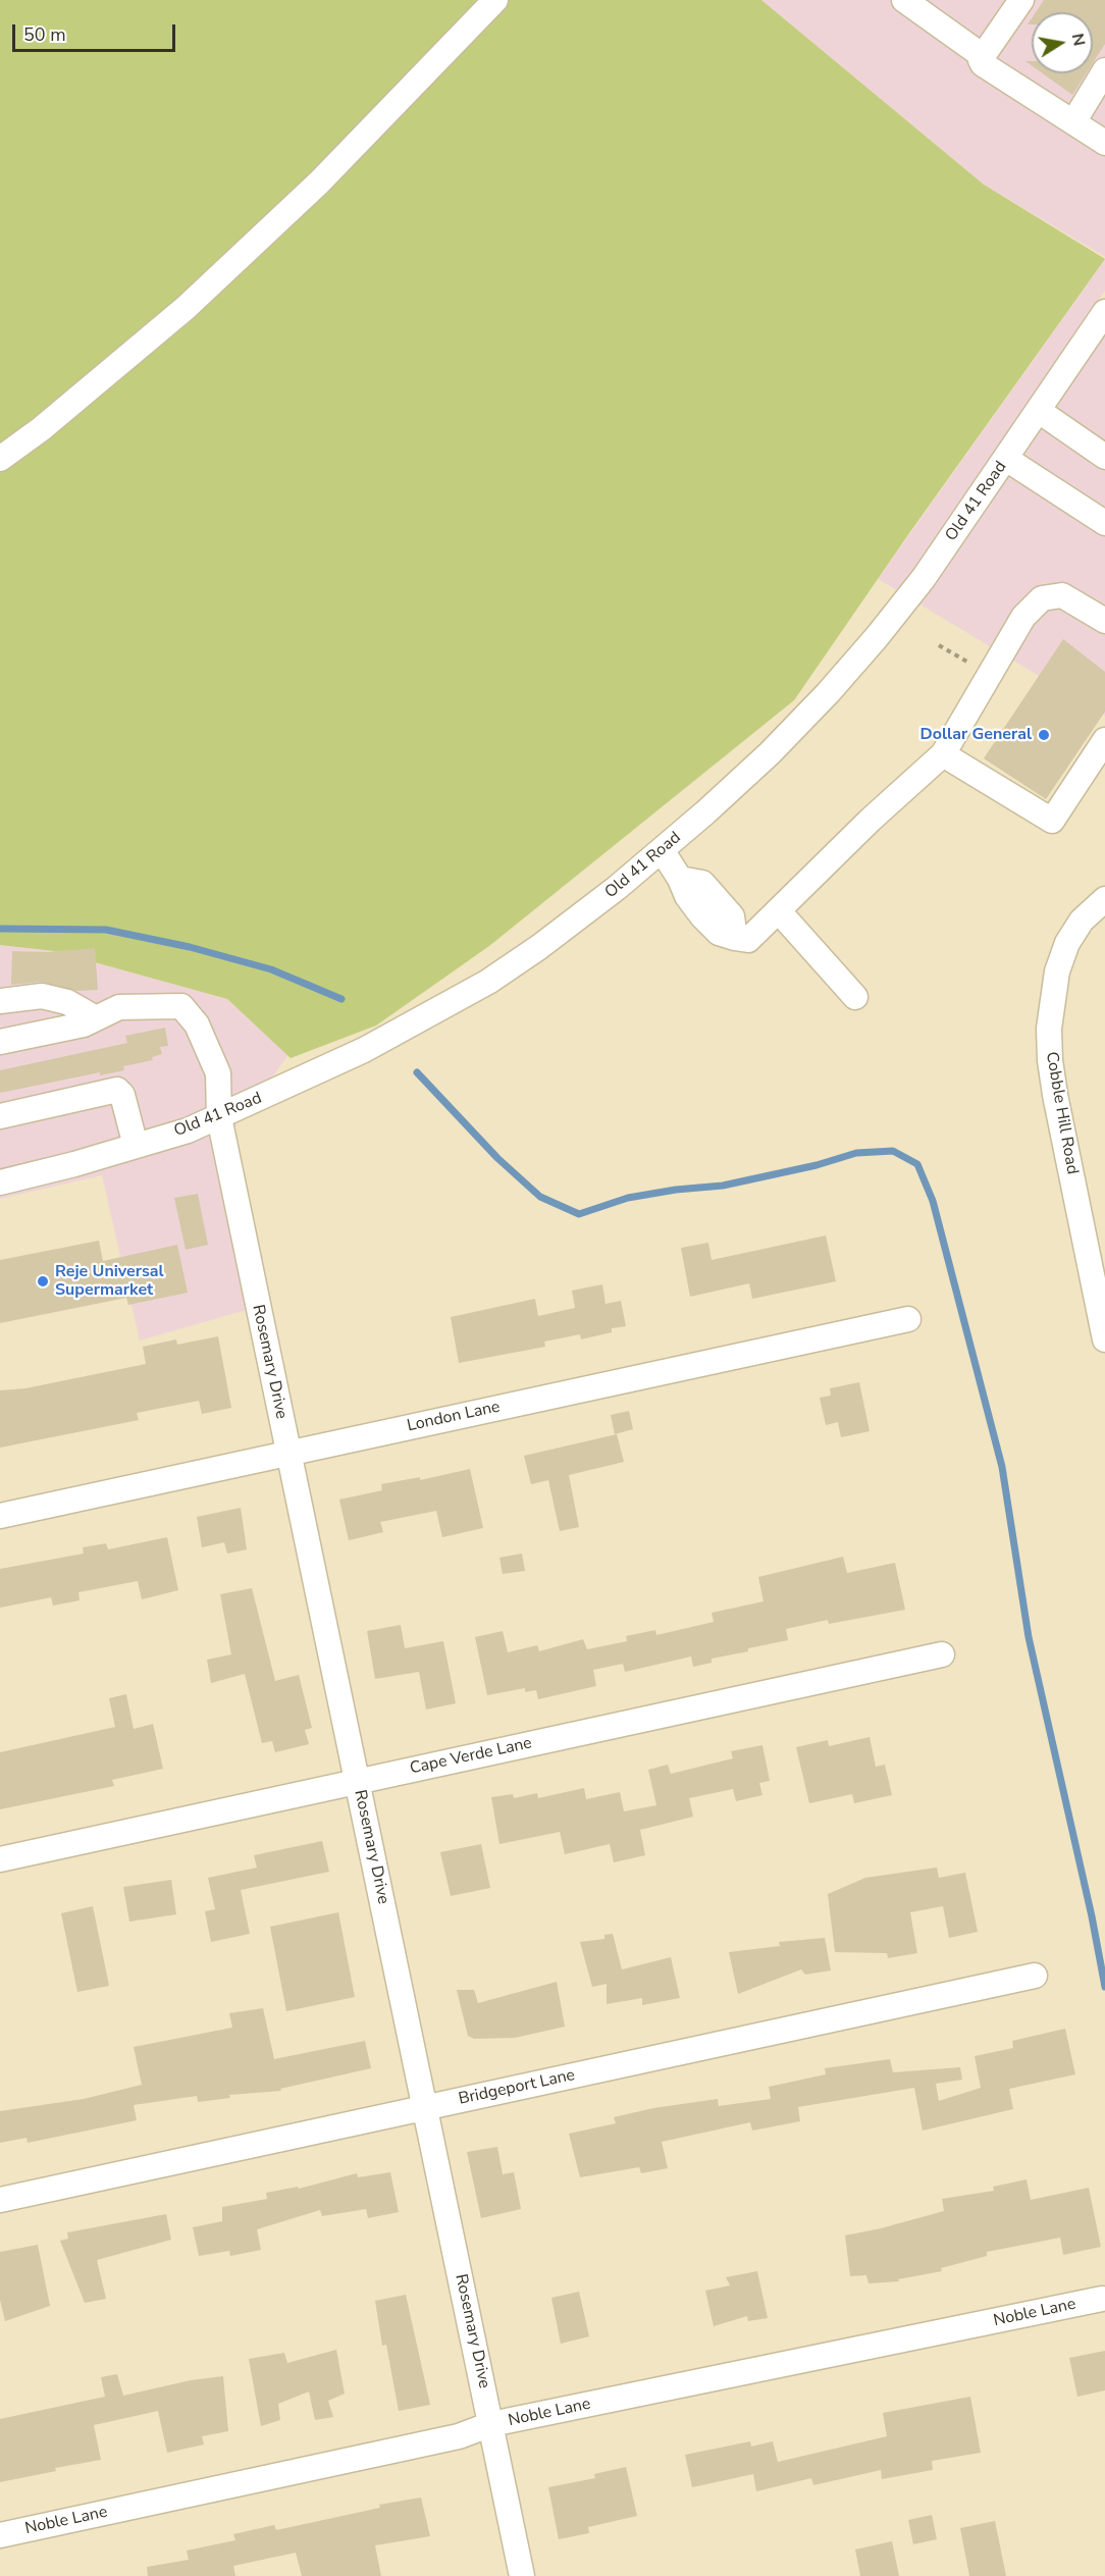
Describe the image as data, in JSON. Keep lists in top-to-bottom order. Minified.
{"streets":{"street":["Old 41 Road","Cobble Hill Road","Rosemary Drive","London Lane","Cape Verde Lane","Bridgeport Lane","Noble Lane"]},"crossings":[["Old 41 Road","Rosemary Drive"],["Rosemary Drive","London Lane"],["Rosemary Drive","Cape Verde Lane"],["Rosemary Drive","Bridgeport Lane"],["Rosemary Drive","Noble Lane"]],"places":["Dollar General","Reje Universal Supermarket"],"scale_bar":"50 m","north":"right"}
